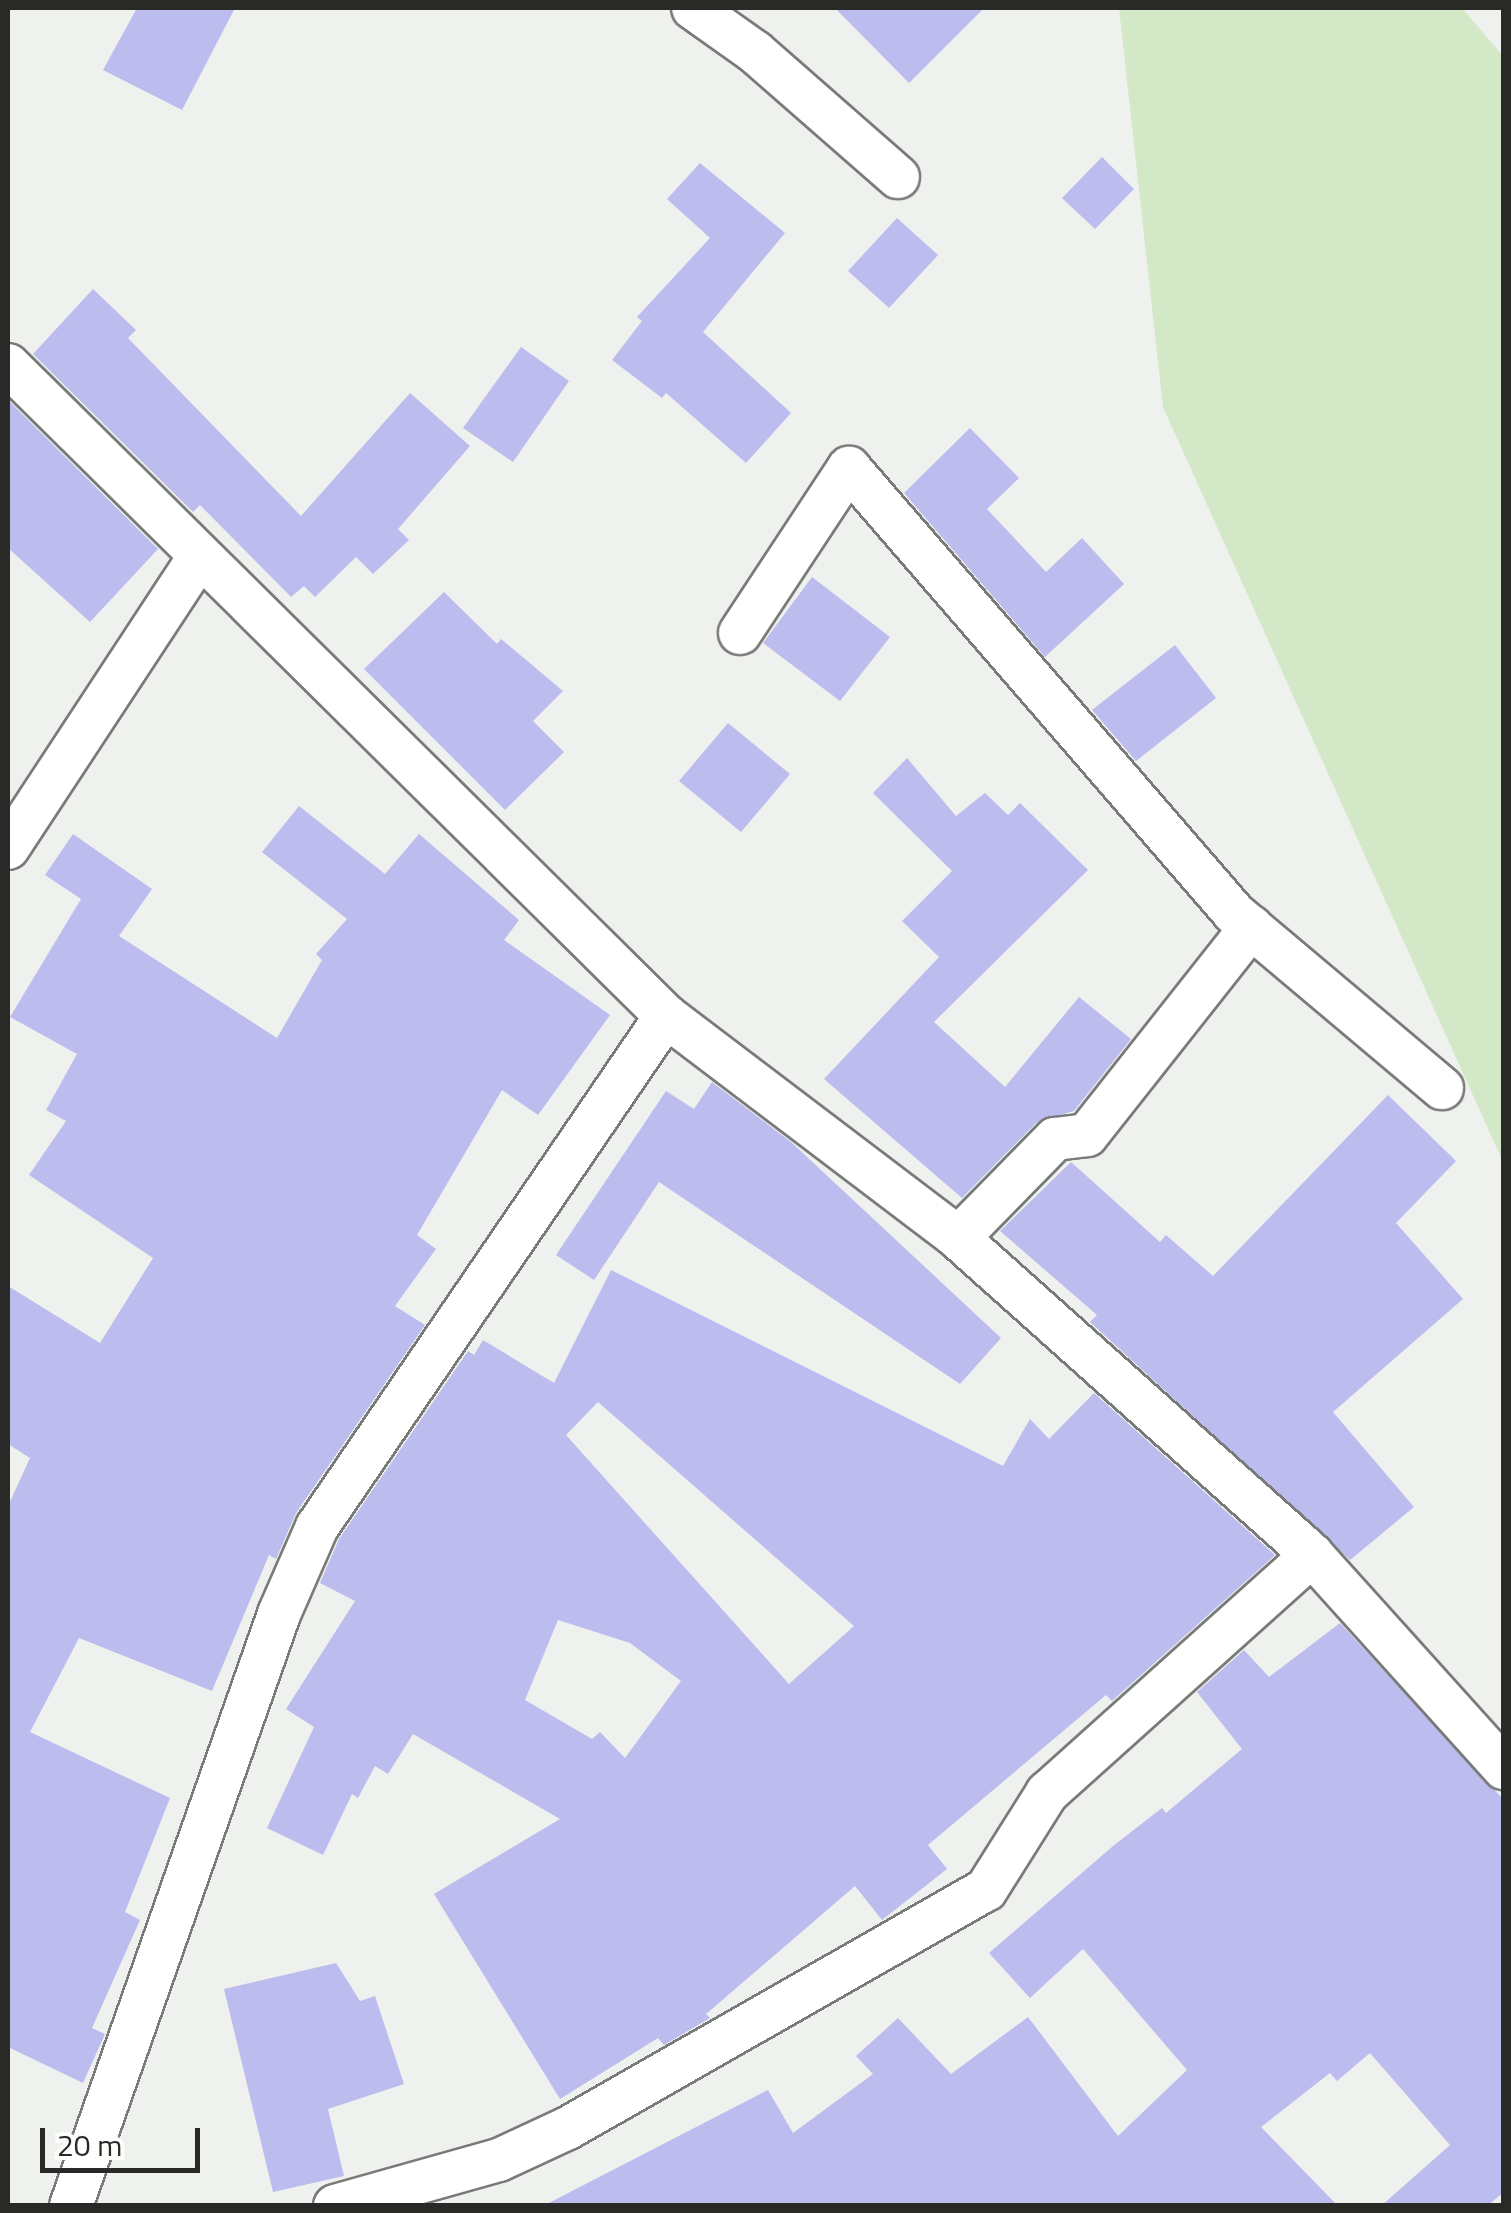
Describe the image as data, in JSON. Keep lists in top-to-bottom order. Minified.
{"scale_bar":"20 m"}
